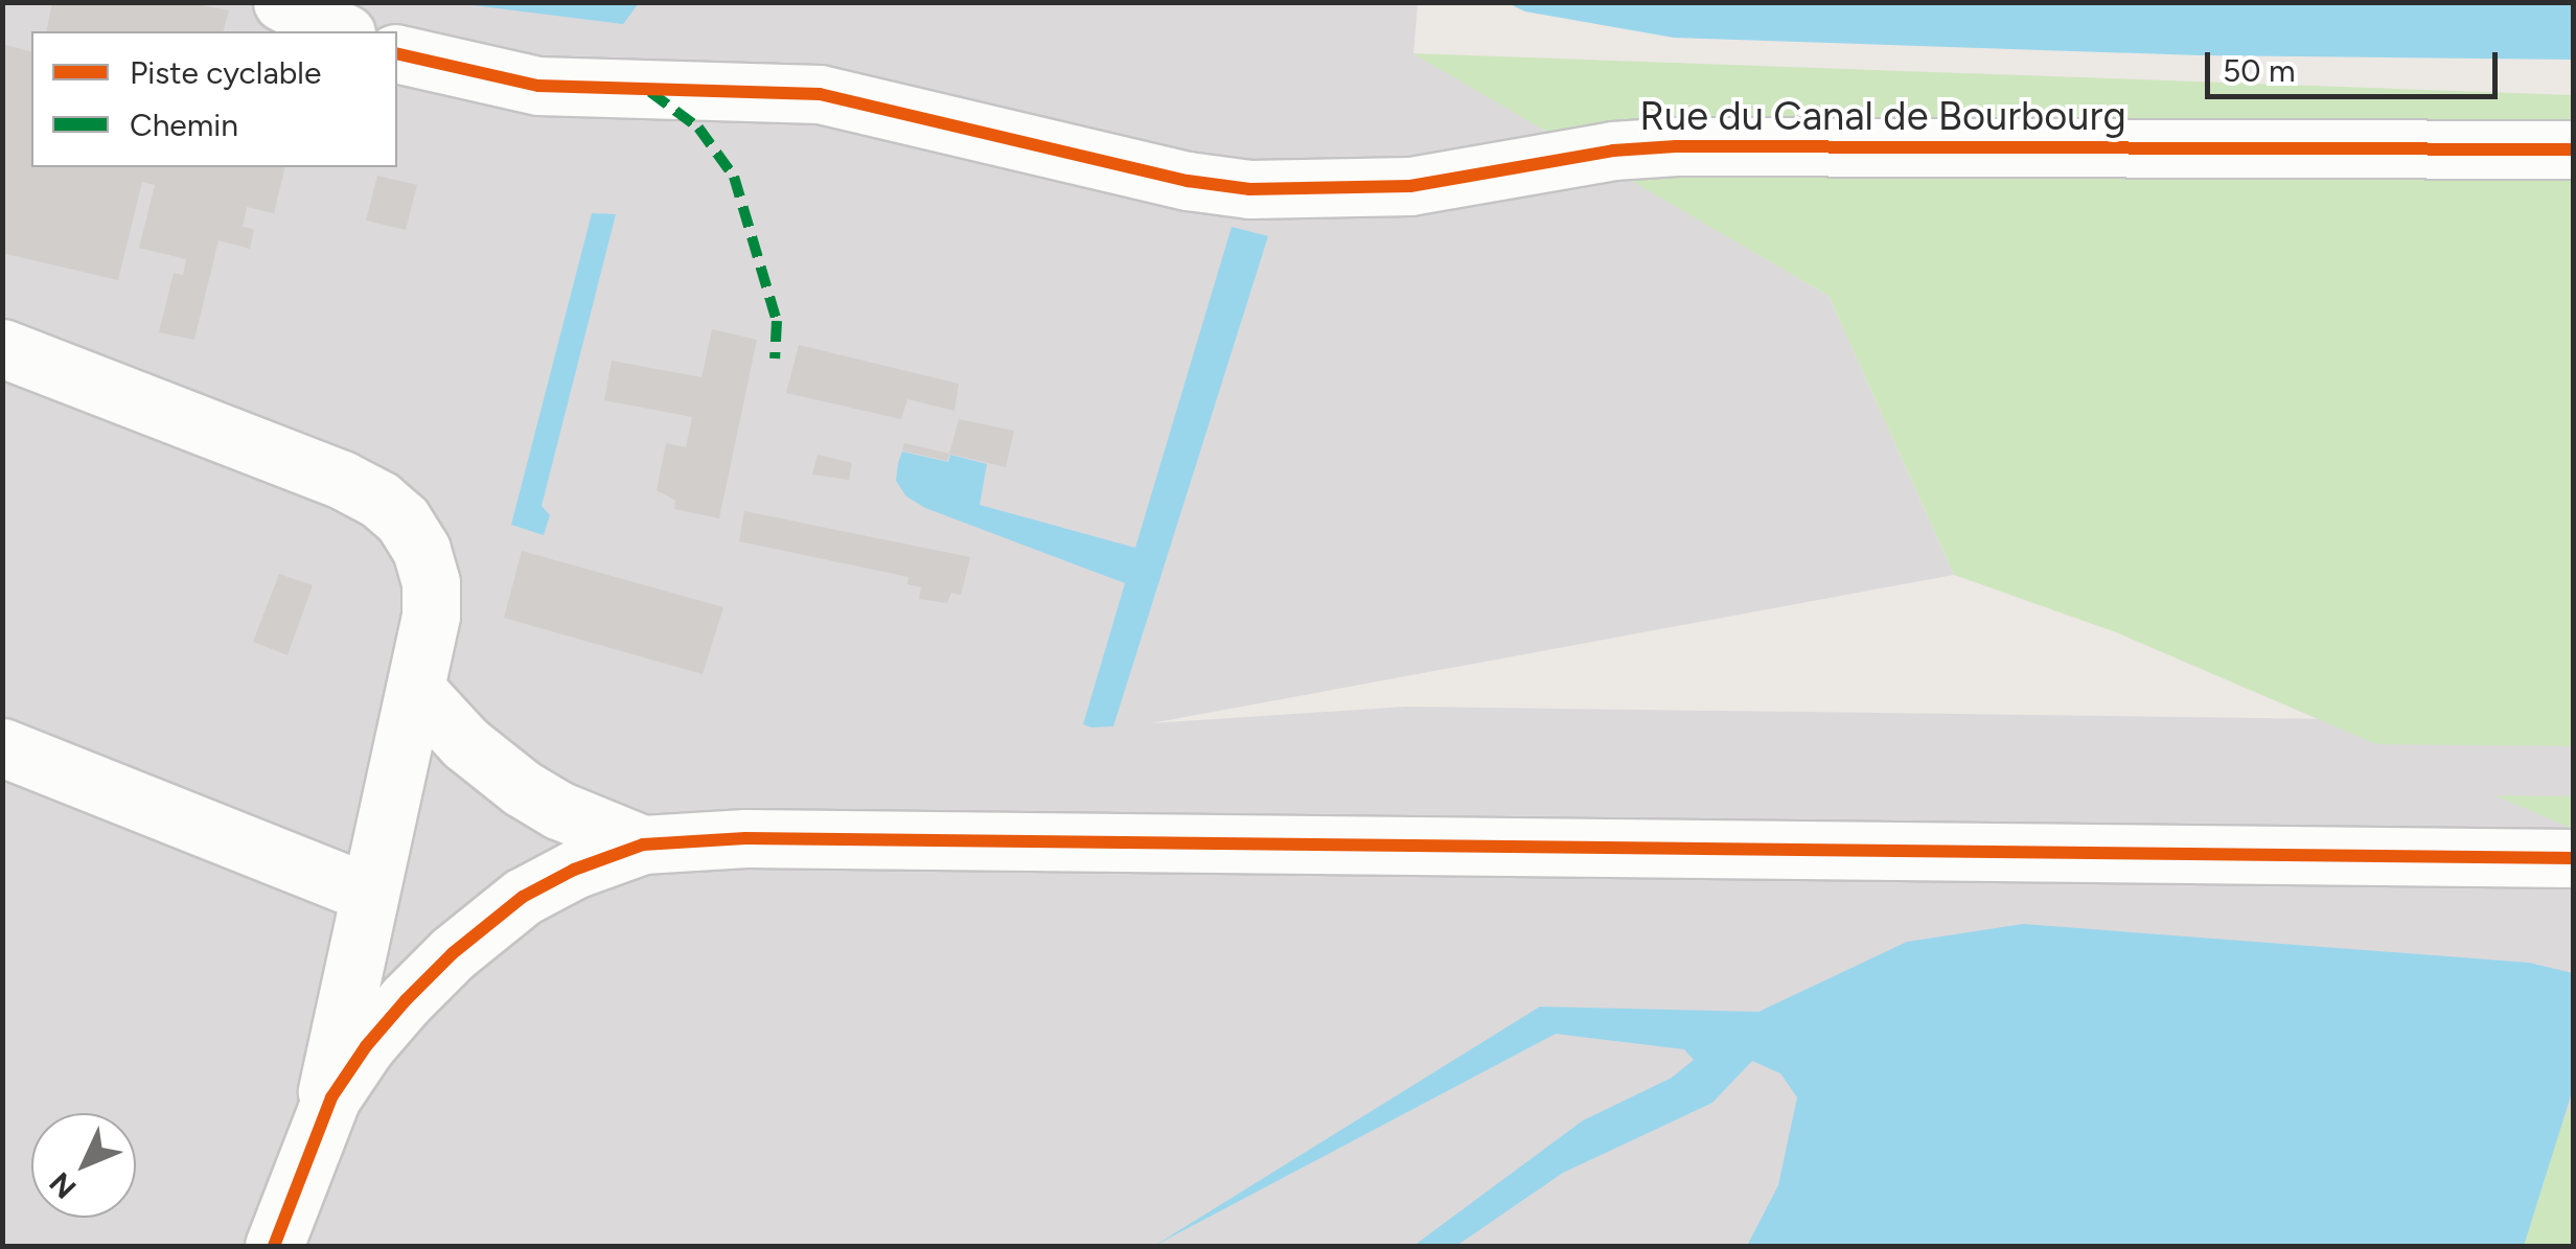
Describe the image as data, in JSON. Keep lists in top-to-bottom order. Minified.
{"streets":{"street":["Rue du Canal de Bourbourg"]},"legend":["Piste cyclable","Chemin"],"scale_bar":"50 m","north":"bottom left"}
